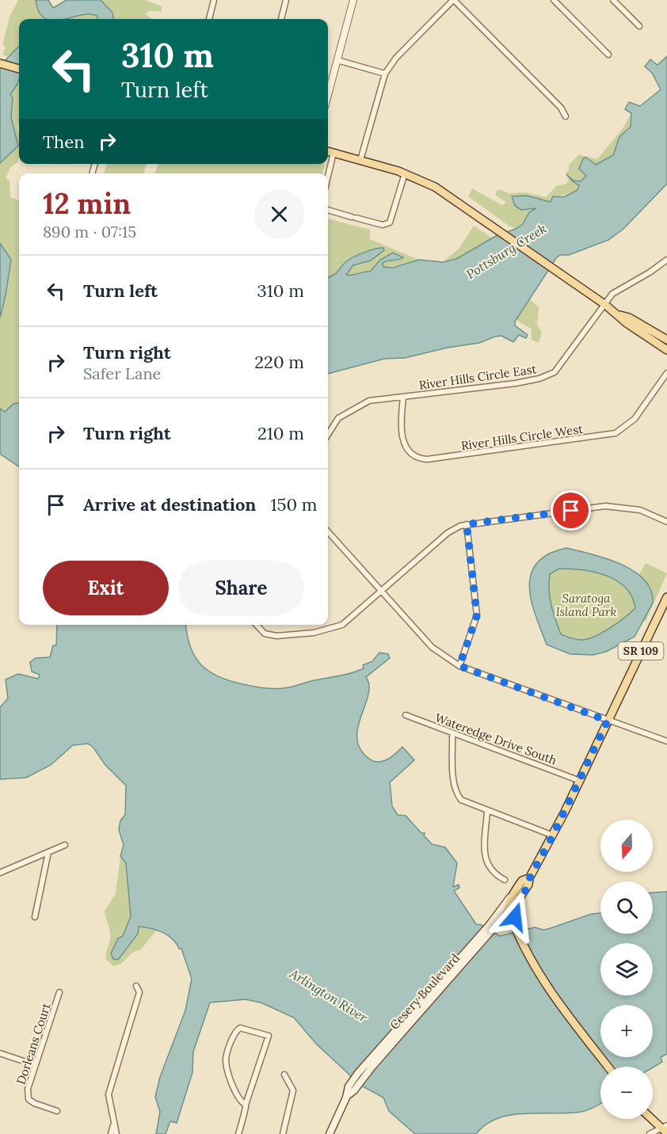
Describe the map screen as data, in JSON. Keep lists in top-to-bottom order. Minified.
{"streets":{"main road":["SR 109","Cesery Boulevard"],"street":["River Hills Circle East","River Hills Circle West","Wateredge Drive South","Dorleans Court"]},"crossings":[["River Hills Circle East","River Hills Circle West"],["SR 109","Wateredge Drive South"],["SR 109","Cesery Boulevard"]],"water":["Pottsburg Creek","Arlington River"],"parks":["Saratoga Island Park"],"north":"bottom","page":{"turn":["310 m","Turn left"],"then":"Then","heading":["12 min","890 m · 07:15"],"list":[{"name":"Turn left","value":"310 m"},{"name":"Turn right","note":"Safer Lane","value":"220 m"},{"name":"Turn right","value":"210 m"},{"name":"Arrive at destination","value":"150 m"}],"buttons":["Exit","Share"],"map_buttons":["+","−"]}}
